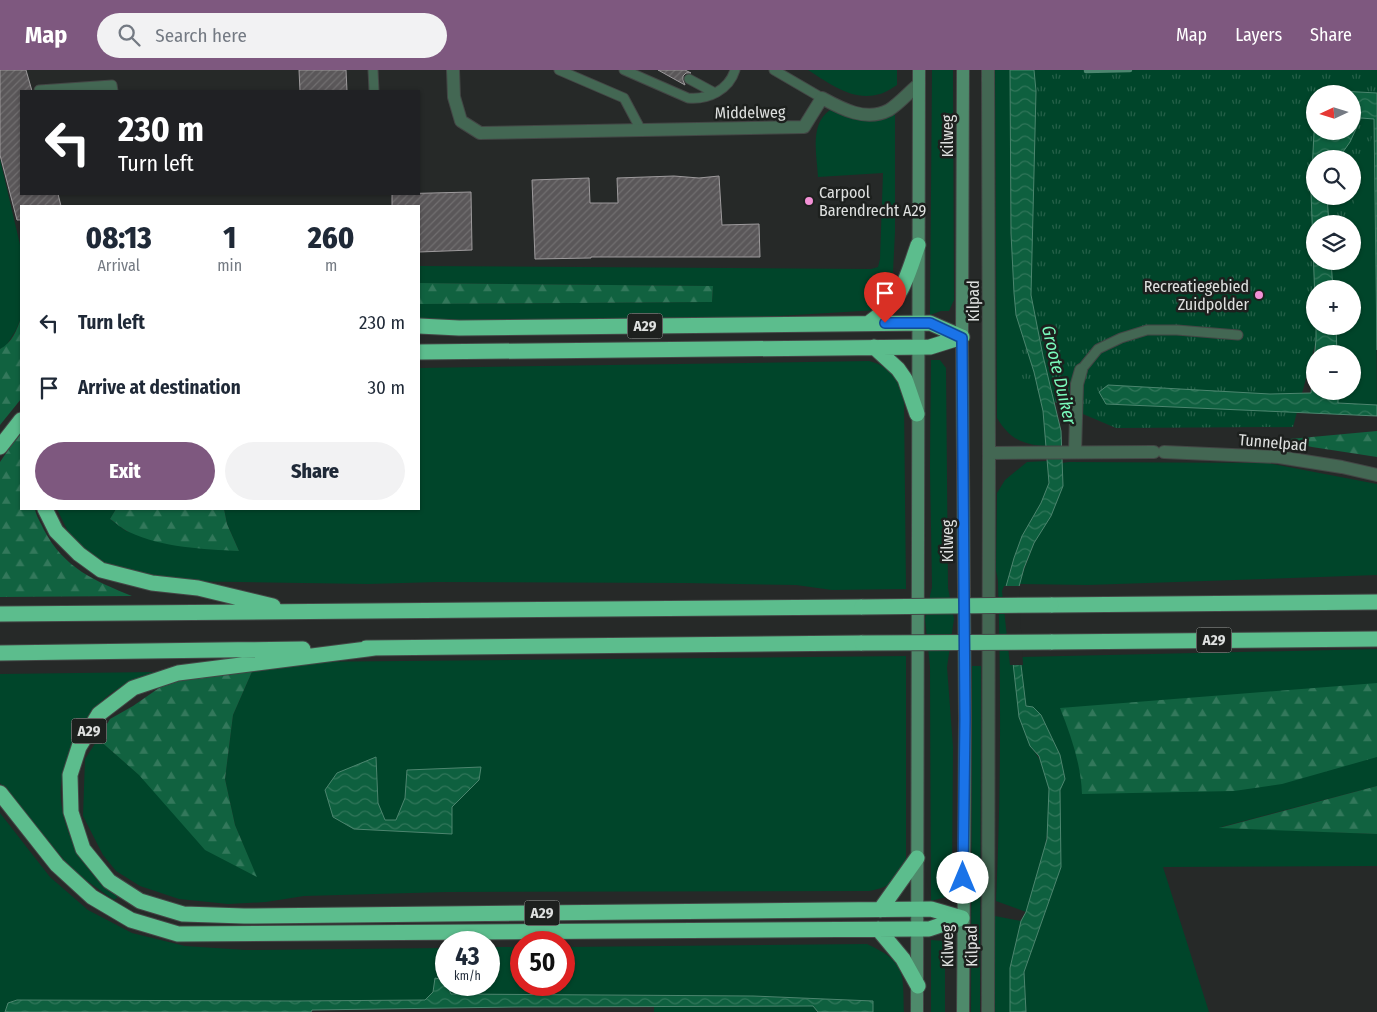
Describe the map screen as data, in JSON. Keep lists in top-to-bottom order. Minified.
{"streets":{"highway":["A29"],"main road":["Kilweg"],"street":["Middelweg","Kilpad","Tunnelpad"]},"crossings":[["Kilweg","A29"],["Kilpad","Tunnelpad"]],"water":["Groote Duiker"],"places":["Carpool Barendrecht A29","Recreatiegebied Zuidpolder"],"north":"left","page":{"header":"Map","search":"Search here","nav":["Map","Layers","Share"],"map_buttons":["+","−"],"turn":["230 m","Turn left"],"eta":["08:13","Arrival","1","min","260","m"],"list":[{"name":"Turn left","value":"230 m"},{"name":"Arrive at destination","value":"30 m"}],"buttons":["Exit","Share"],"speed":"43 km/h","limit":"50"}}
